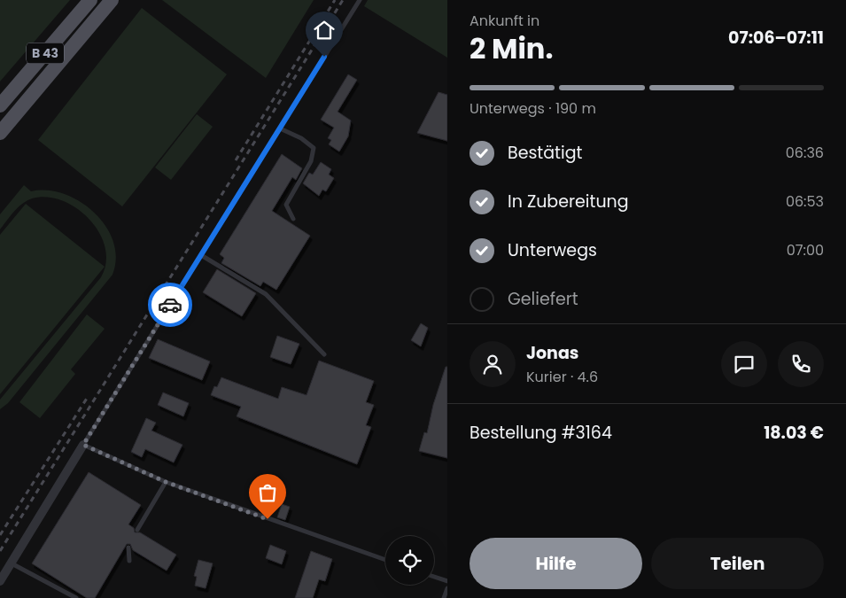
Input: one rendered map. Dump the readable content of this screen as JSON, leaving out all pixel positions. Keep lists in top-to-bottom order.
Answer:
{
  "streets": {
    "main road": ["B 43"]
  },
  "page": {
    "heading": ["2 Min.", "Ankunft in", "07:06–07:11"],
    "panel": [
      "Jonas",
      "Kurier · 4.6",
      "Bestellung #3164",
      "18.03 €"
    ],
    "bar": "Unterwegs · 190 m",
    "list": [
      ["Bestätigt", "06:36"],
      ["In Zubereitung", "06:53"],
      ["Unterwegs", "07:00"],
      "Geliefert"
    ],
    "buttons": ["Hilfe", "Teilen"]
  }
}
